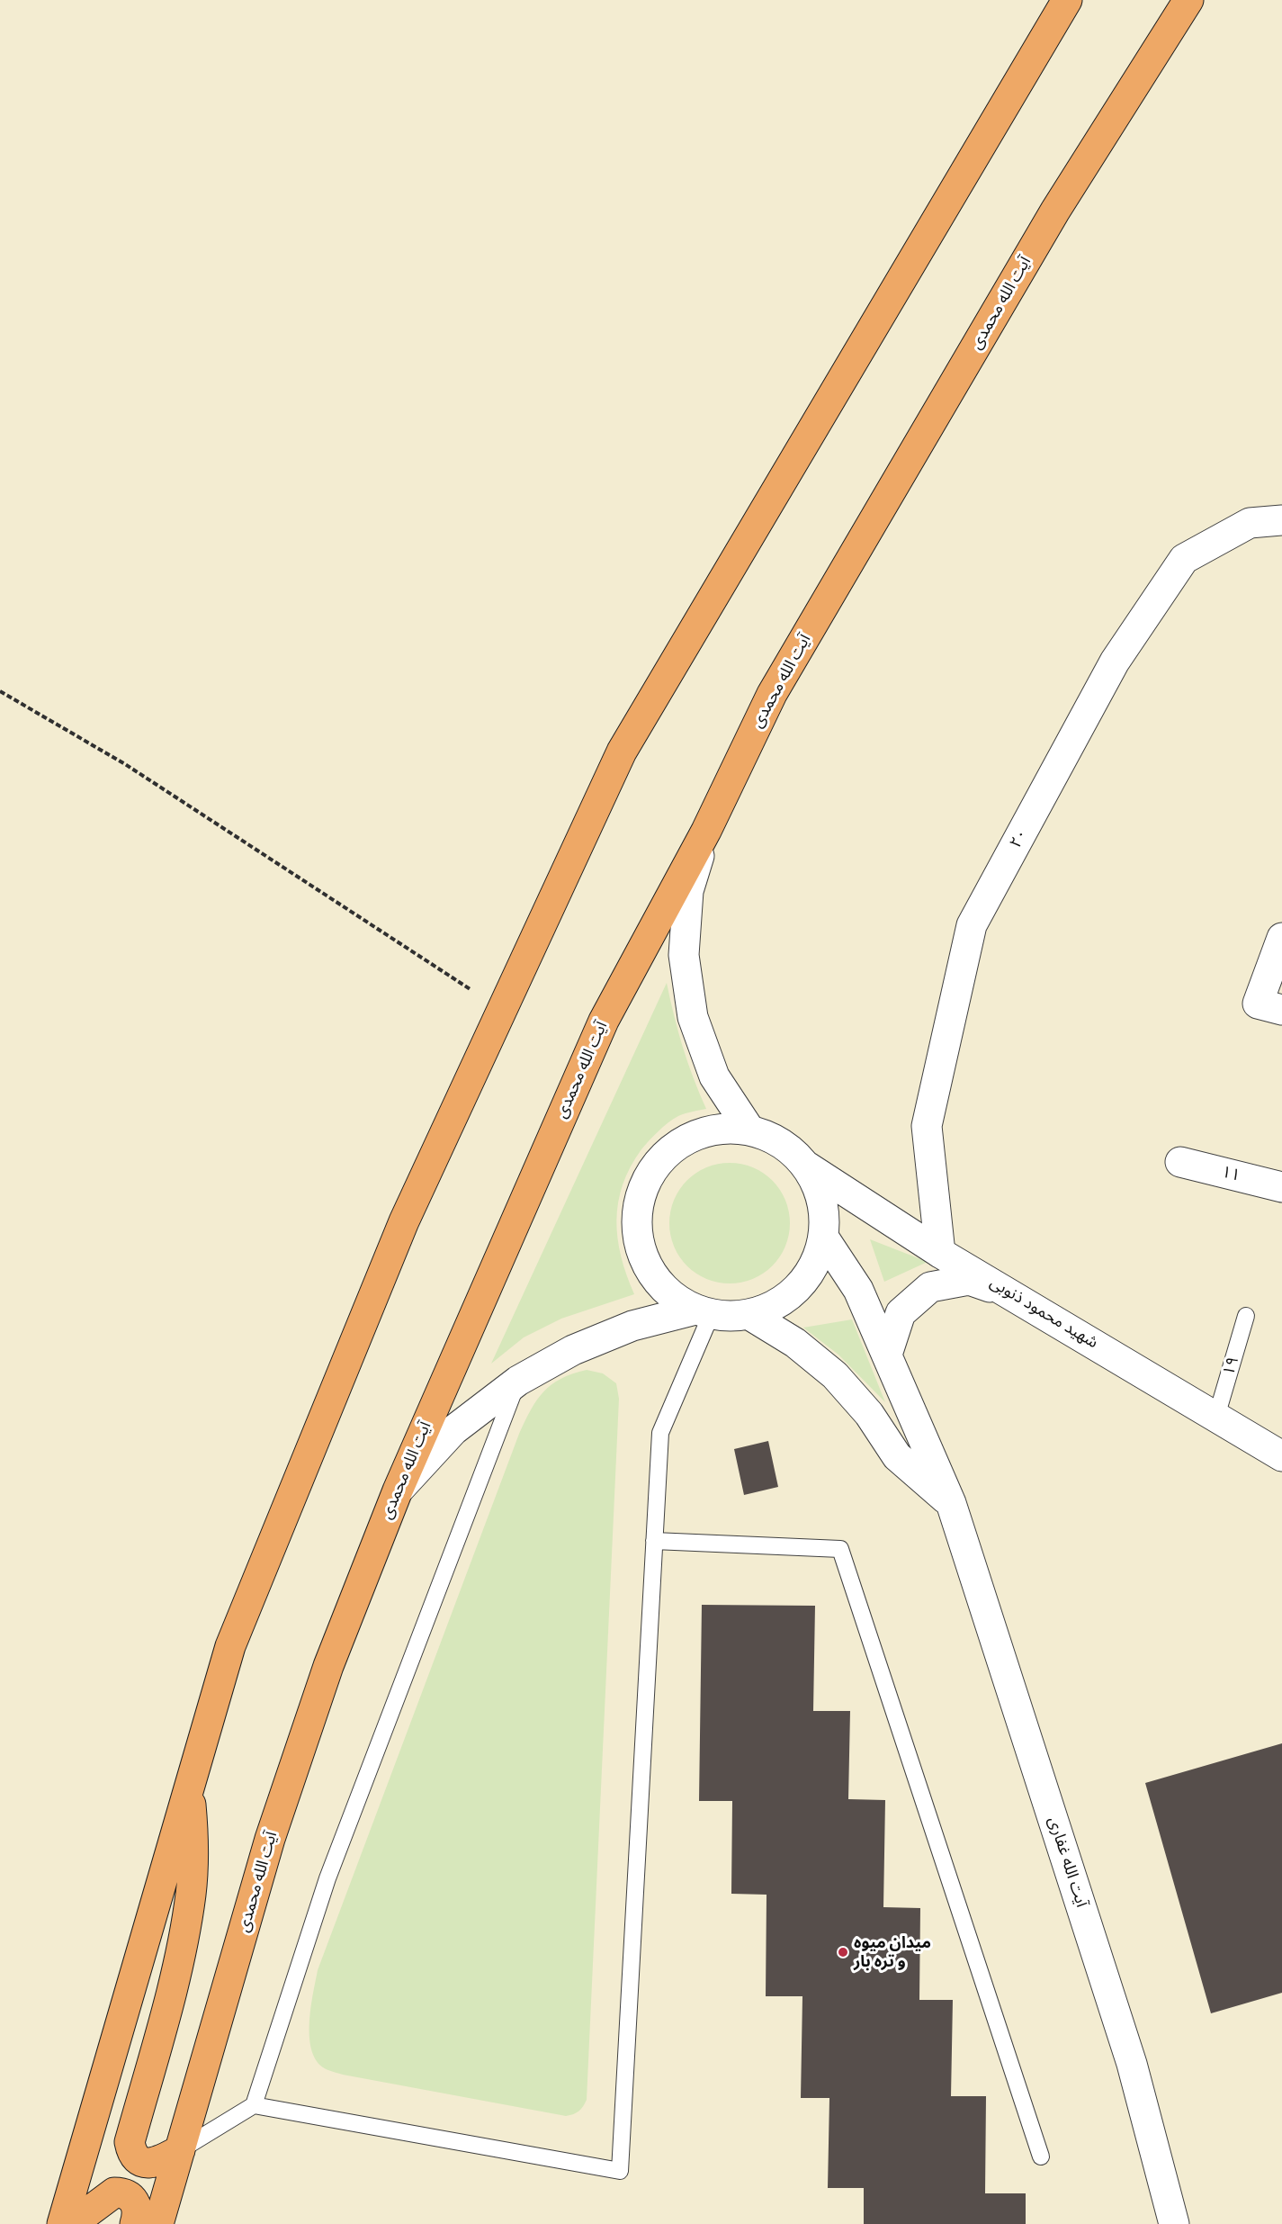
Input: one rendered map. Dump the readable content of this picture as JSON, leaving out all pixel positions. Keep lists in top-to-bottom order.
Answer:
{
  "streets": {
    "highway": ["آیت الله محمدی"],
    "street": [
      "۲۰",
      "۱۱",
      "شهید محمود ذنوبی",
      "آیت الله غفاری"
    ],
    "lane": ["۱۹"]
  },
  "crossings": [
    ["۲۰", "شهید محمود ذنوبی"],
    ["شهید محمود ذنوبی", "۱۹"],
    ["شهید محمود ذنوبی", "آیت الله غفاری"]
  ],
  "places": ["میدان میوه و تره بار"]
}
